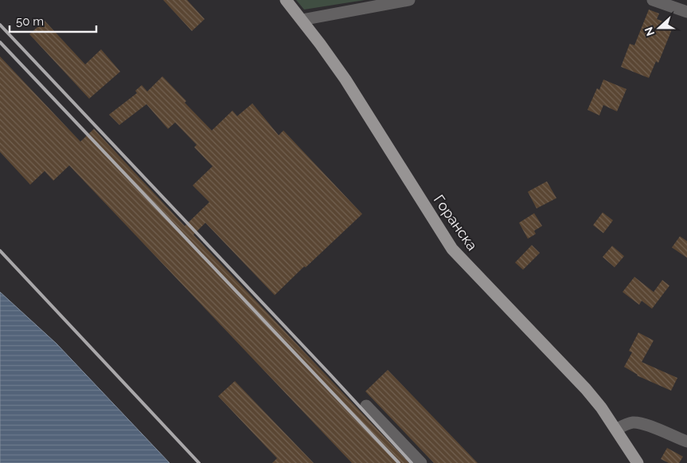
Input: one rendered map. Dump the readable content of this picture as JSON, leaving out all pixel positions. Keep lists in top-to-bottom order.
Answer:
{
  "streets": {
    "main road": ["Горанска"]
  },
  "scale_bar": "50 m",
  "north": "left"
}
